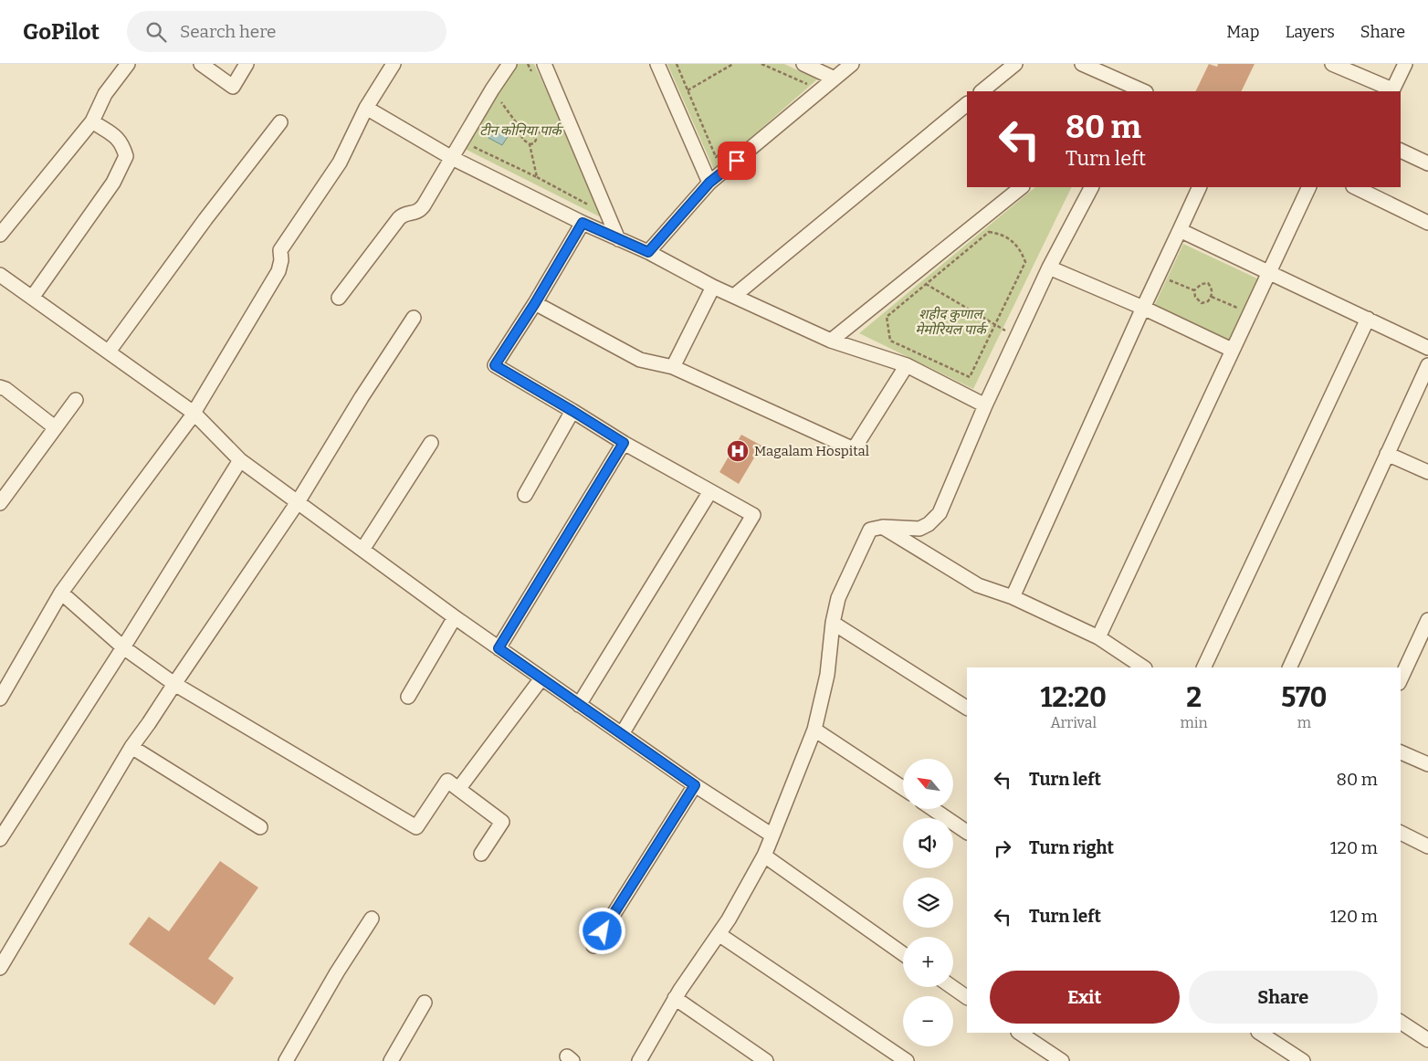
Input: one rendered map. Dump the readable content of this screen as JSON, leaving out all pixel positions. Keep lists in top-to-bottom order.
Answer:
{
  "parks": ["टीन कोनिया पार्क", "शहीद कुणाल मेमोरियल पार्क"],
  "places": {
    "hospital": ["Magalam Hospital"]
  },
  "north": "top left",
  "page": {
    "header": "GoPilot",
    "search": "Search here",
    "nav": ["Map", "Layers", "Share"],
    "turn": ["80 m", "Turn left"],
    "eta": [
      "12:20",
      "Arrival",
      "2",
      "min",
      "570",
      "m"
    ],
    "list": [
      {
        "name": "Turn left",
        "value": "80 m"
      },
      {
        "name": "Turn right",
        "value": "120 m"
      },
      {
        "name": "Turn left",
        "value": "120 m"
      }
    ],
    "map_buttons": ["+", "−"],
    "buttons": ["Exit", "Share"]
  }
}
